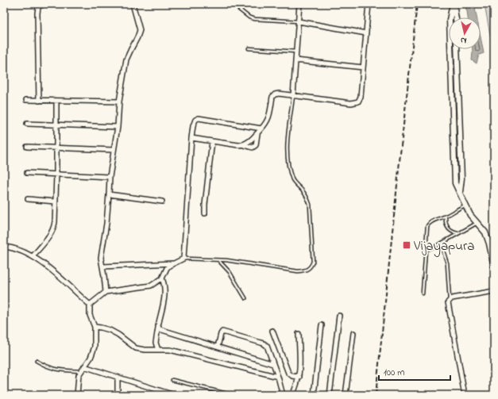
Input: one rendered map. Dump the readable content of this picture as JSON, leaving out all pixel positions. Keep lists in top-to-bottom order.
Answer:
{
  "places": {
    "transit": ["Vijayapura"]
  },
  "scale_bar": "100 m",
  "north": "bottom"
}
